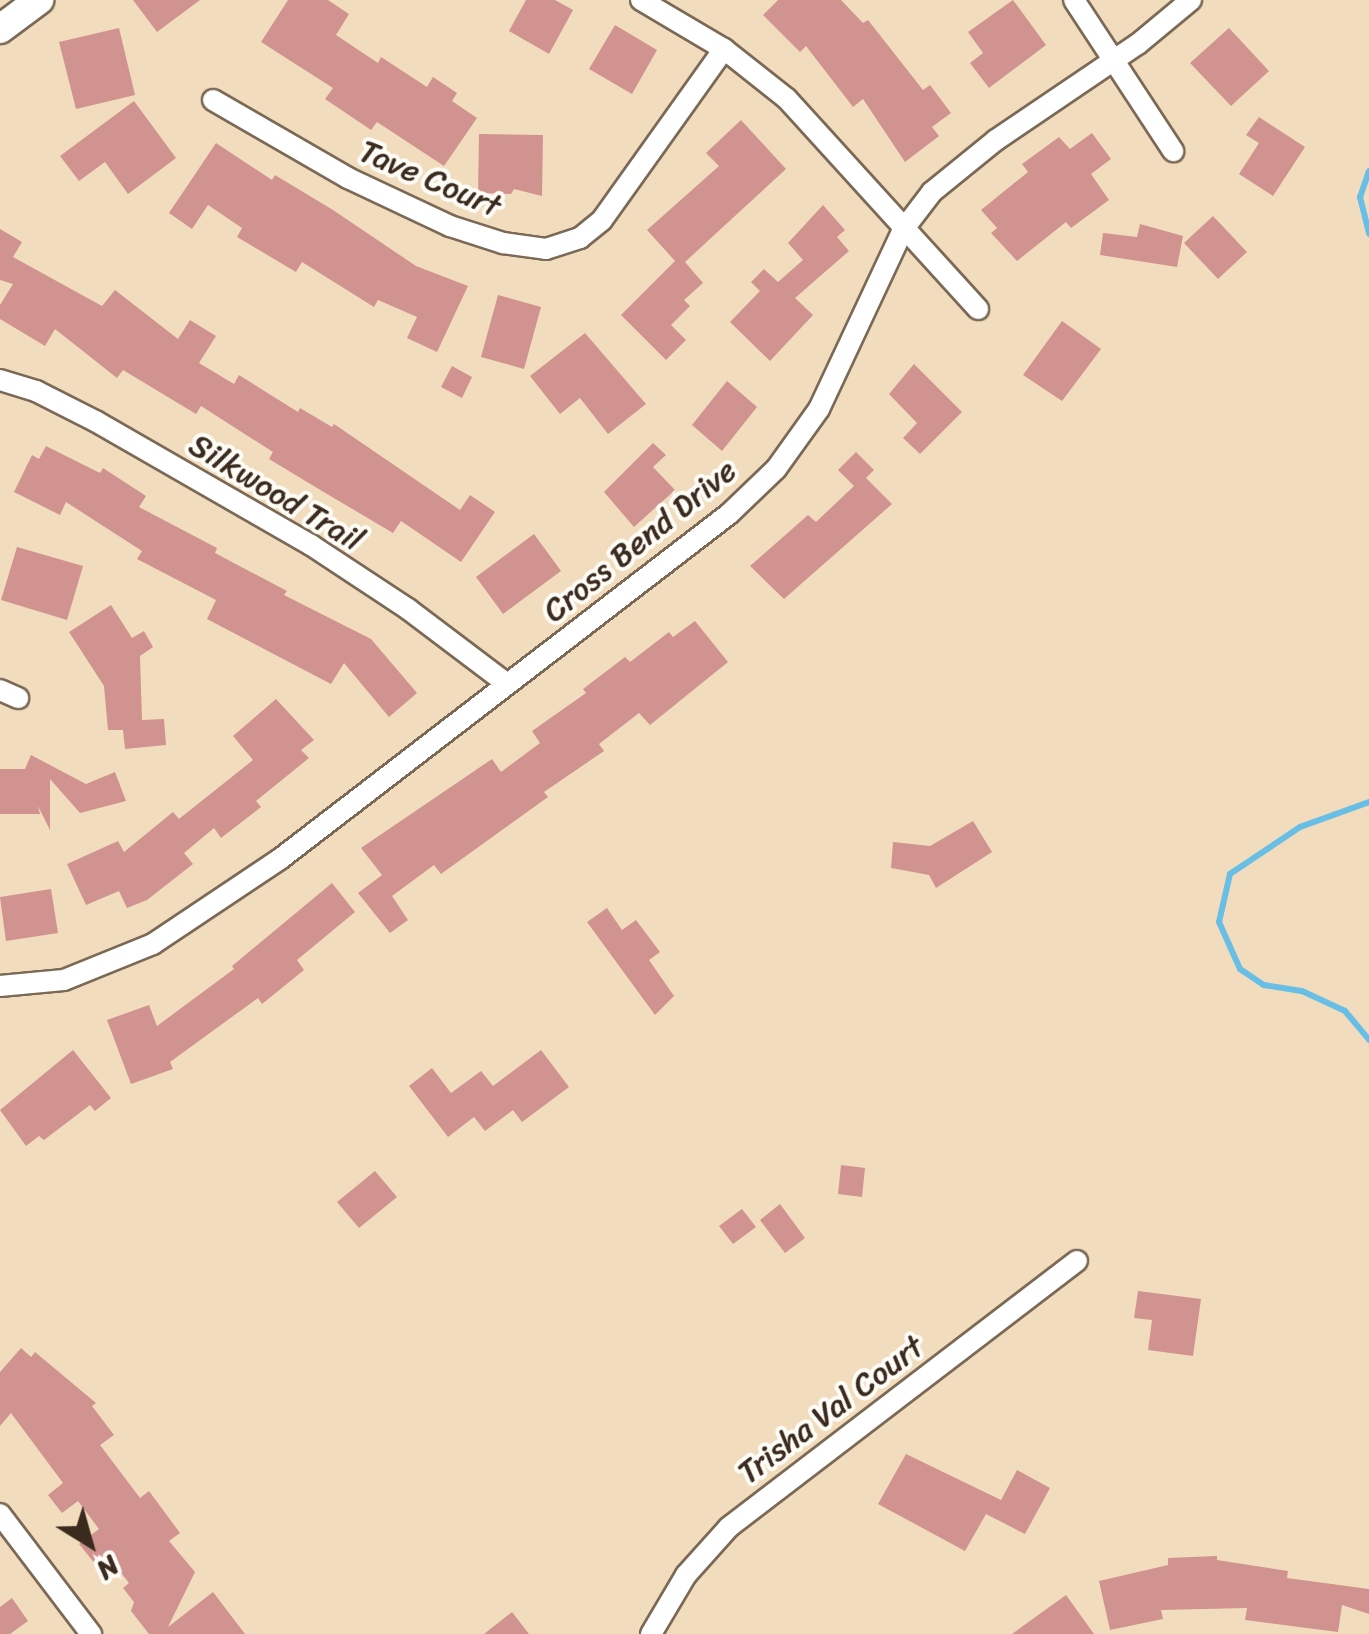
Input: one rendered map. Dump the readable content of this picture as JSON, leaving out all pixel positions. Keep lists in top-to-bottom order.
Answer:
{
  "streets": {
    "street": [
      "Tave Court",
      "Silkwood Trail",
      "Cross Bend Drive",
      "Trisha Val Court"
    ]
  },
  "crossings": [
    ["Silkwood Trail", "Cross Bend Drive"]
  ],
  "north": "bottom right"
}
